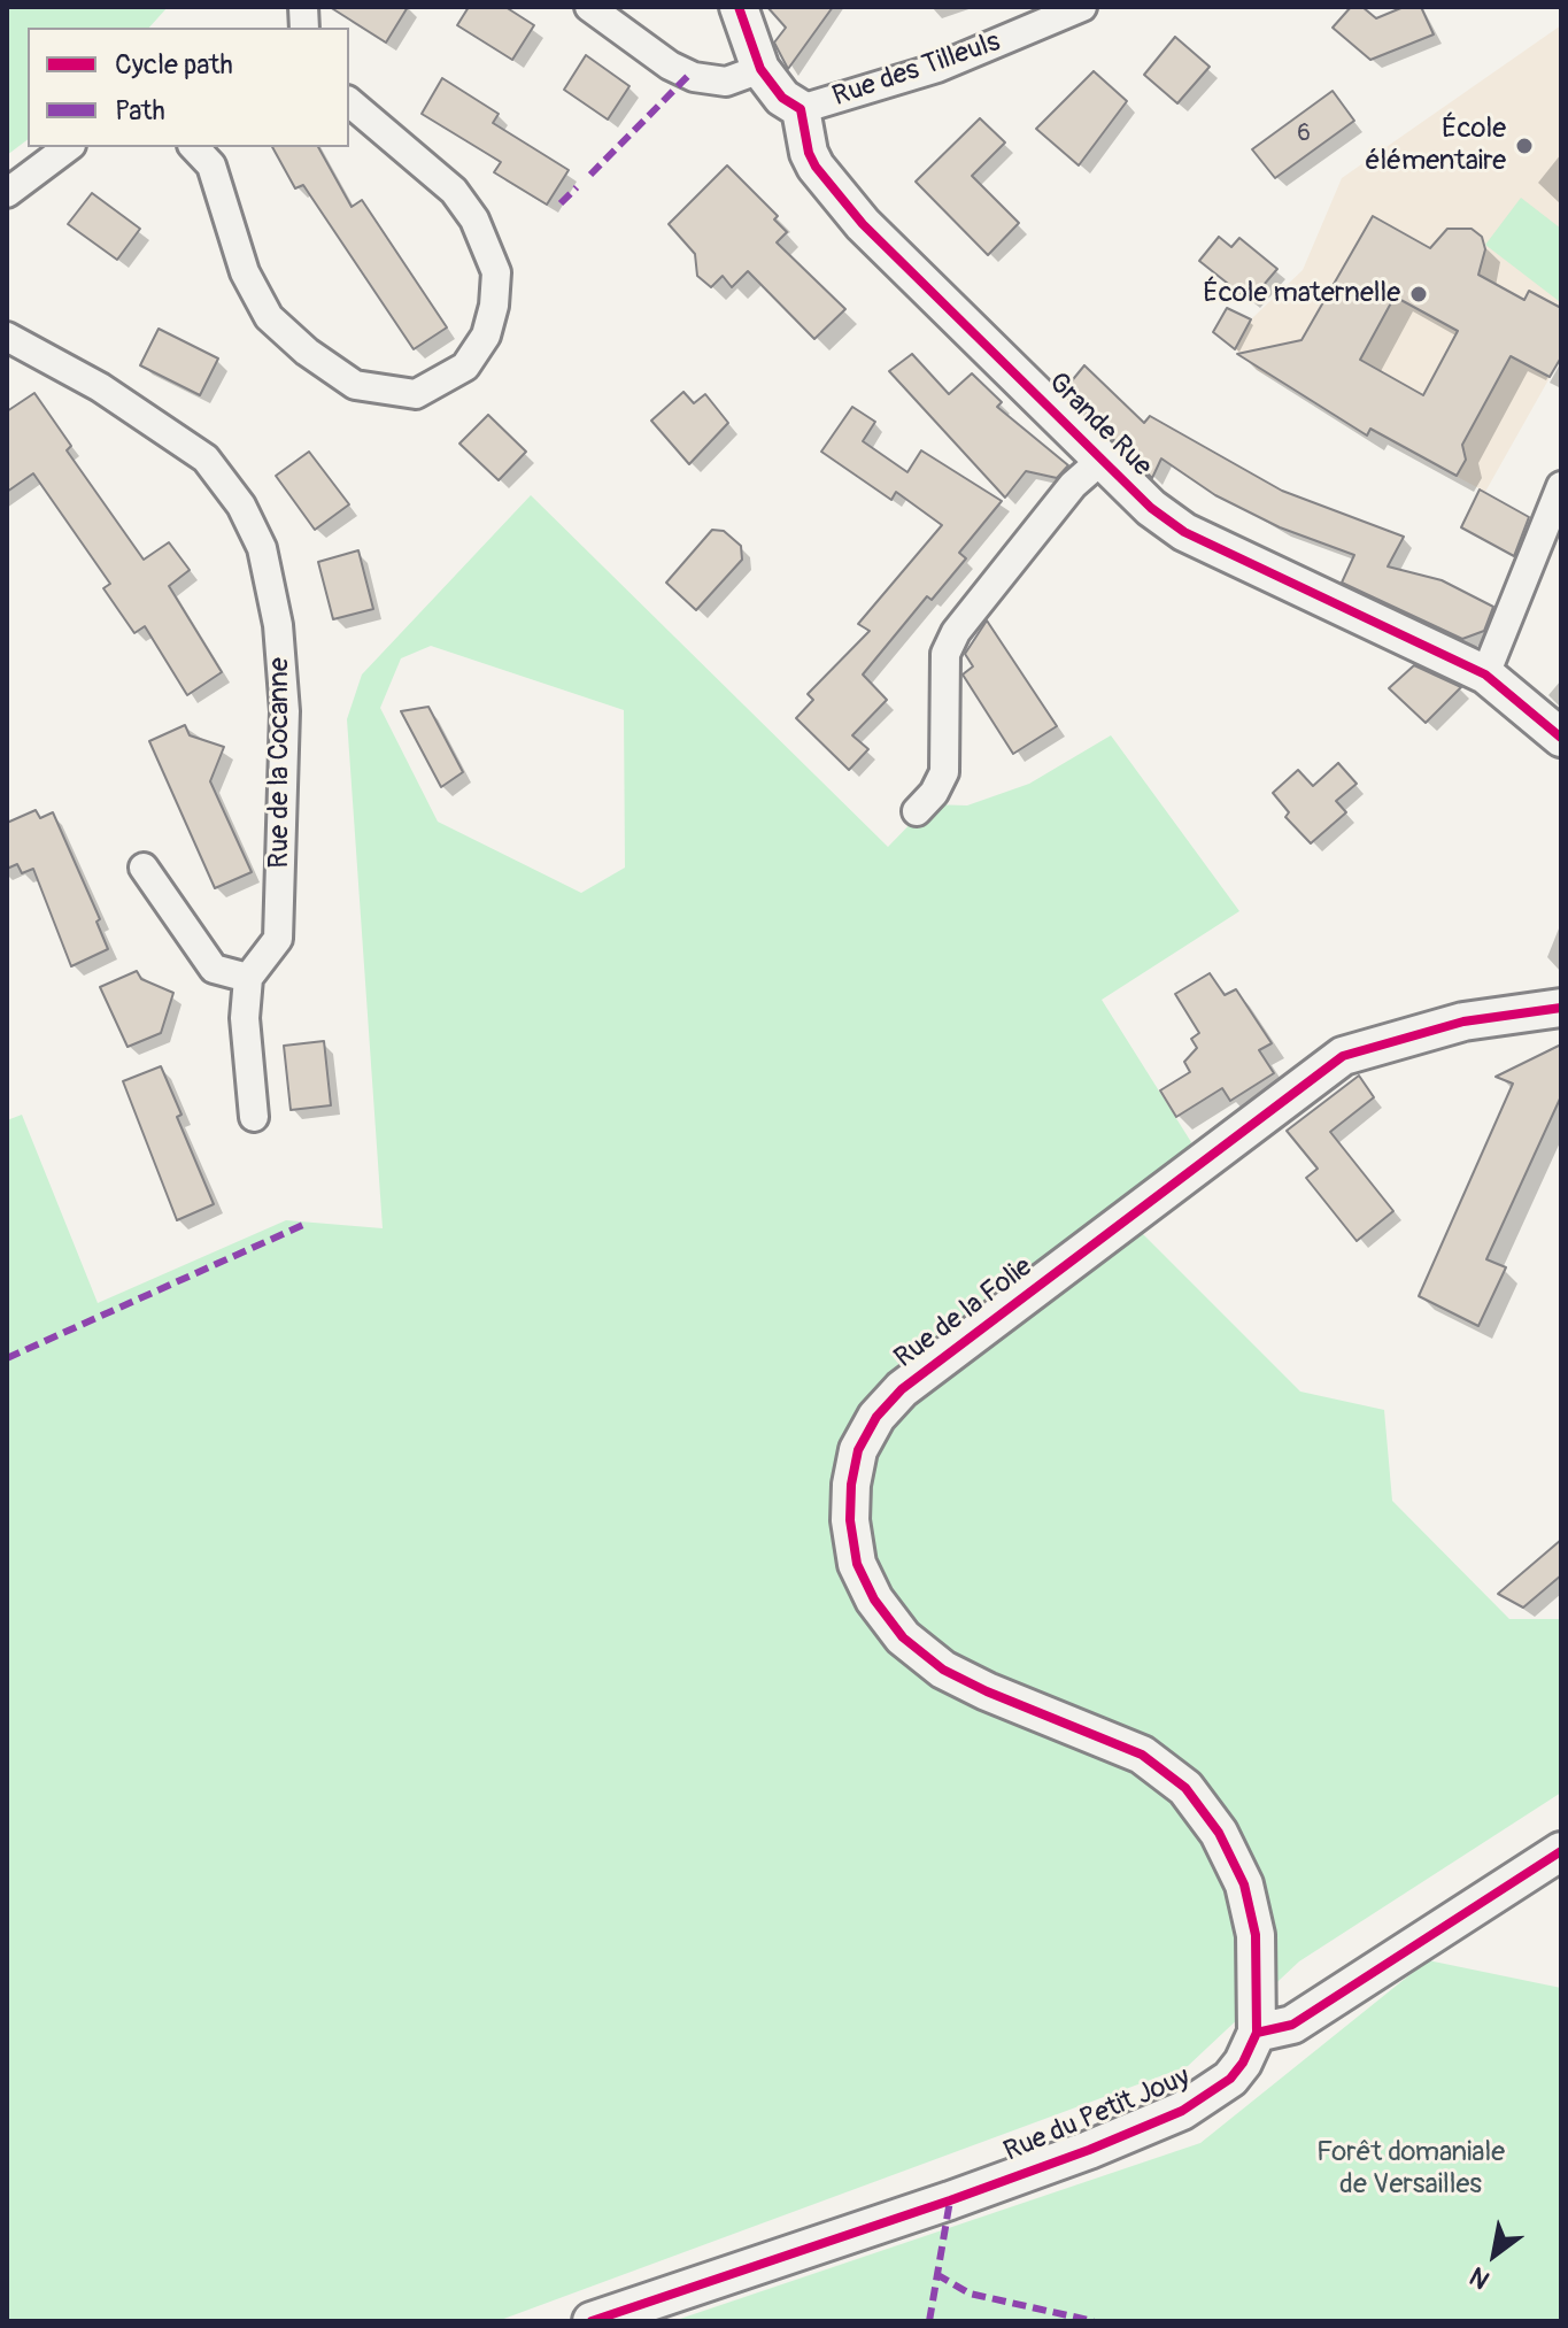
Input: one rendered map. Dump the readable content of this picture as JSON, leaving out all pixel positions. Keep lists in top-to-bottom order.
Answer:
{
  "streets": {
    "street": [
      "Rue des Tilleuls",
      "Grande Rue",
      "Rue de la Cocanne",
      "Rue de la Folie",
      "Rue du Petit Jouy"
    ]
  },
  "crossings": [
    ["Rue des Tilleuls", "Grande Rue"],
    ["Rue de la Folie", "Rue du Petit Jouy"]
  ],
  "parks": ["Forêt domaniale de Versailles"],
  "places": ["École élémentaire", "École maternelle"],
  "house_numbers": ["6"],
  "legend": ["Cycle path", "Path"],
  "north": "bottom left"
}
